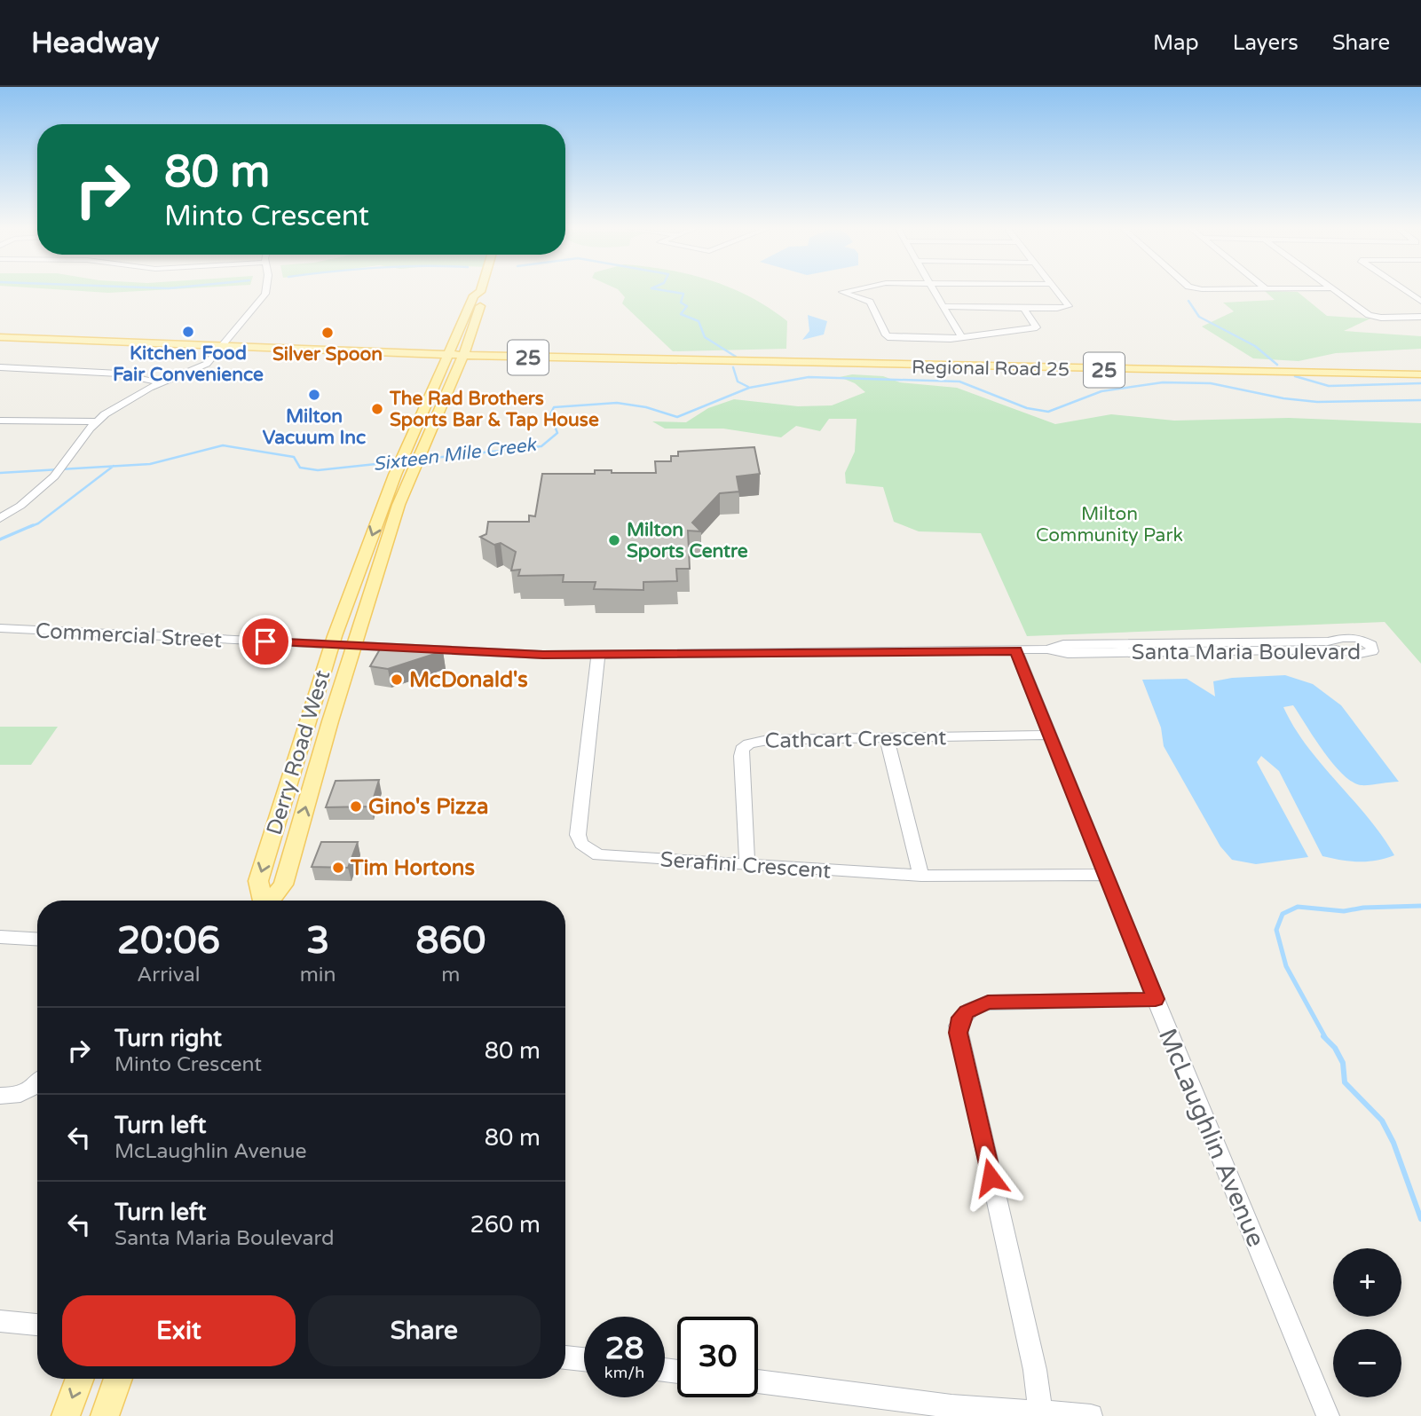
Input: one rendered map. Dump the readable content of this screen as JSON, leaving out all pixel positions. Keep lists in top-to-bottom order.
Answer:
{
  "streets": {
    "main road": ["25", "Regional Road 25", "Derry Road West"],
    "street": [
      "Commercial Street",
      "Santa Maria Boulevard",
      "Cathcart Crescent",
      "Serafini Crescent",
      "McLaughlin Avenue"
    ]
  },
  "crossings": [
    ["25", "Regional Road 25"],
    ["25", "Derry Road West"],
    ["Regional Road 25", "Derry Road West"],
    ["Commercial Street", "Santa Maria Boulevard"],
    ["Commercial Street", "Derry Road West"],
    ["Santa Maria Boulevard", "Derry Road West"],
    ["Santa Maria Boulevard", "Serafini Crescent"],
    ["Santa Maria Boulevard", "McLaughlin Avenue"],
    ["Cathcart Crescent", "Serafini Crescent"],
    ["Cathcart Crescent", "McLaughlin Avenue"],
    ["Serafini Crescent", "McLaughlin Avenue"]
  ],
  "water": ["Sixteen Mile Creek"],
  "parks": ["Milton Community Park"],
  "places": [
    "Kitchen Food Fair Convenience",
    "Silver Spoon",
    "Milton Vacuum Inc",
    "The Rad Brothers Sports Bar & Tap House",
    "Milton Sports Centre",
    "McDonald's",
    "Gino's Pizza",
    "Tim Hortons"
  ],
  "page": {
    "header": "Headway",
    "nav": ["Map", "Layers", "Share"],
    "turn": ["80 m", "Minto Crescent"],
    "eta": [
      "20:06",
      "Arrival",
      "3",
      "min",
      "860",
      "m"
    ],
    "list": [
      {
        "name": "Turn right",
        "note": "Minto Crescent",
        "value": "80 m"
      },
      {
        "name": "Turn left",
        "note": "McLaughlin Avenue",
        "value": "80 m"
      },
      {
        "name": "Turn left",
        "note": "Santa Maria Boulevard",
        "value": "260 m"
      }
    ],
    "map_buttons": ["+", "−"],
    "buttons": ["Exit", "Share"],
    "speed": "28 km/h",
    "limit": "30"
  }
}
